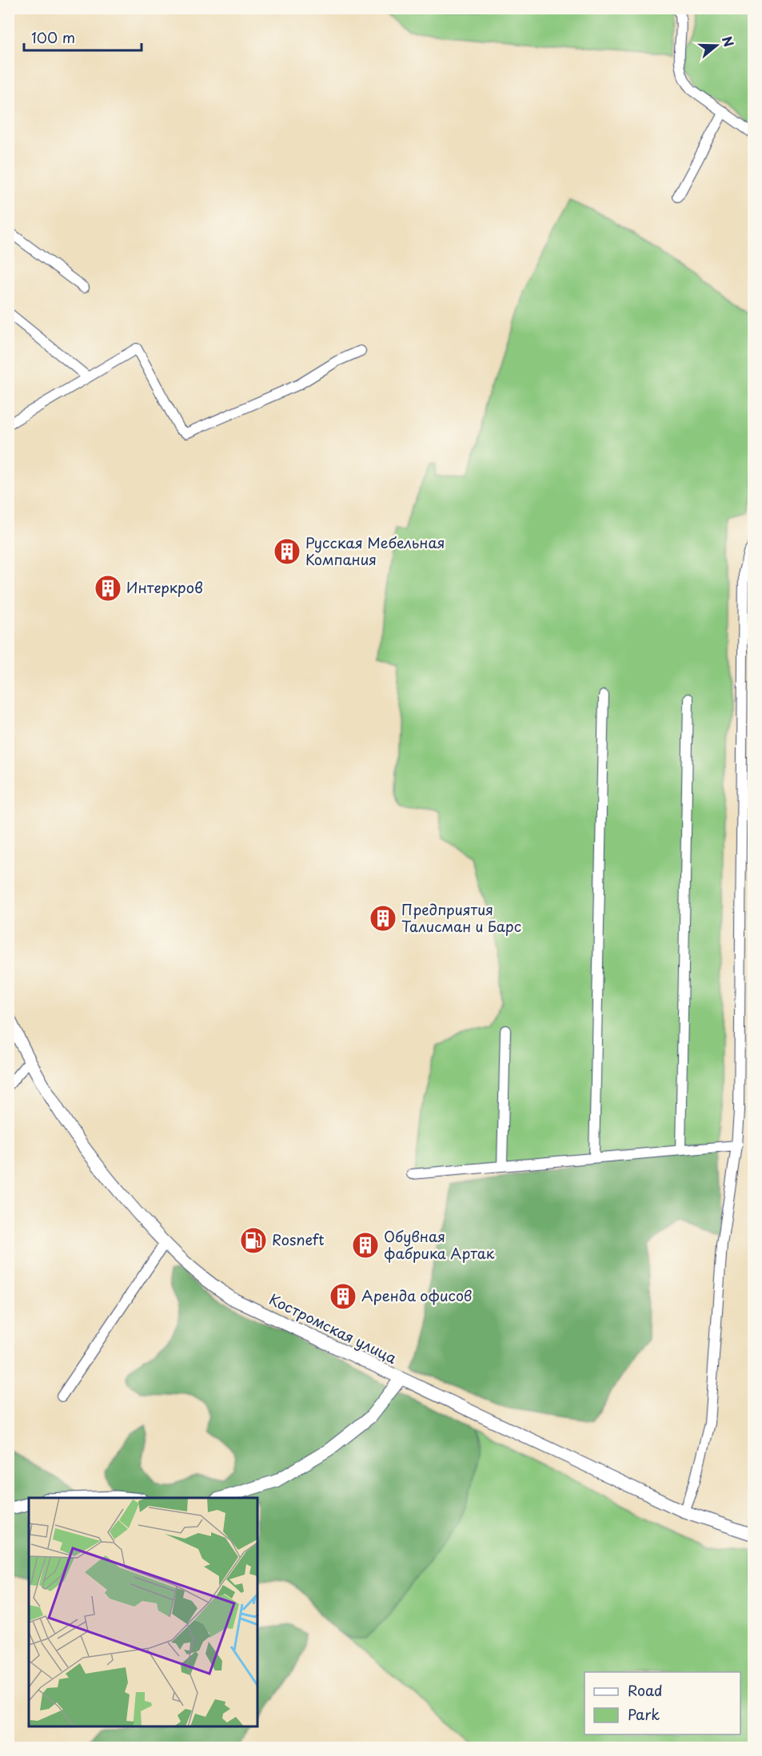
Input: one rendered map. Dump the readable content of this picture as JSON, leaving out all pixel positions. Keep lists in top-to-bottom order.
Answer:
{
  "streets": {
    "main road": ["Костромская улица"]
  },
  "places": {
    "building": [
      "Русская Мебельная Компания",
      "Интеркров",
      "Предприятия Талисман и Барс",
      "Обувная фабрика Артак",
      "Аренда офисов"
    ],
    "fuel station": ["Rosneft"]
  },
  "legend": ["Road", "Park"],
  "scale_bar": "100 m",
  "north": "right"
}
